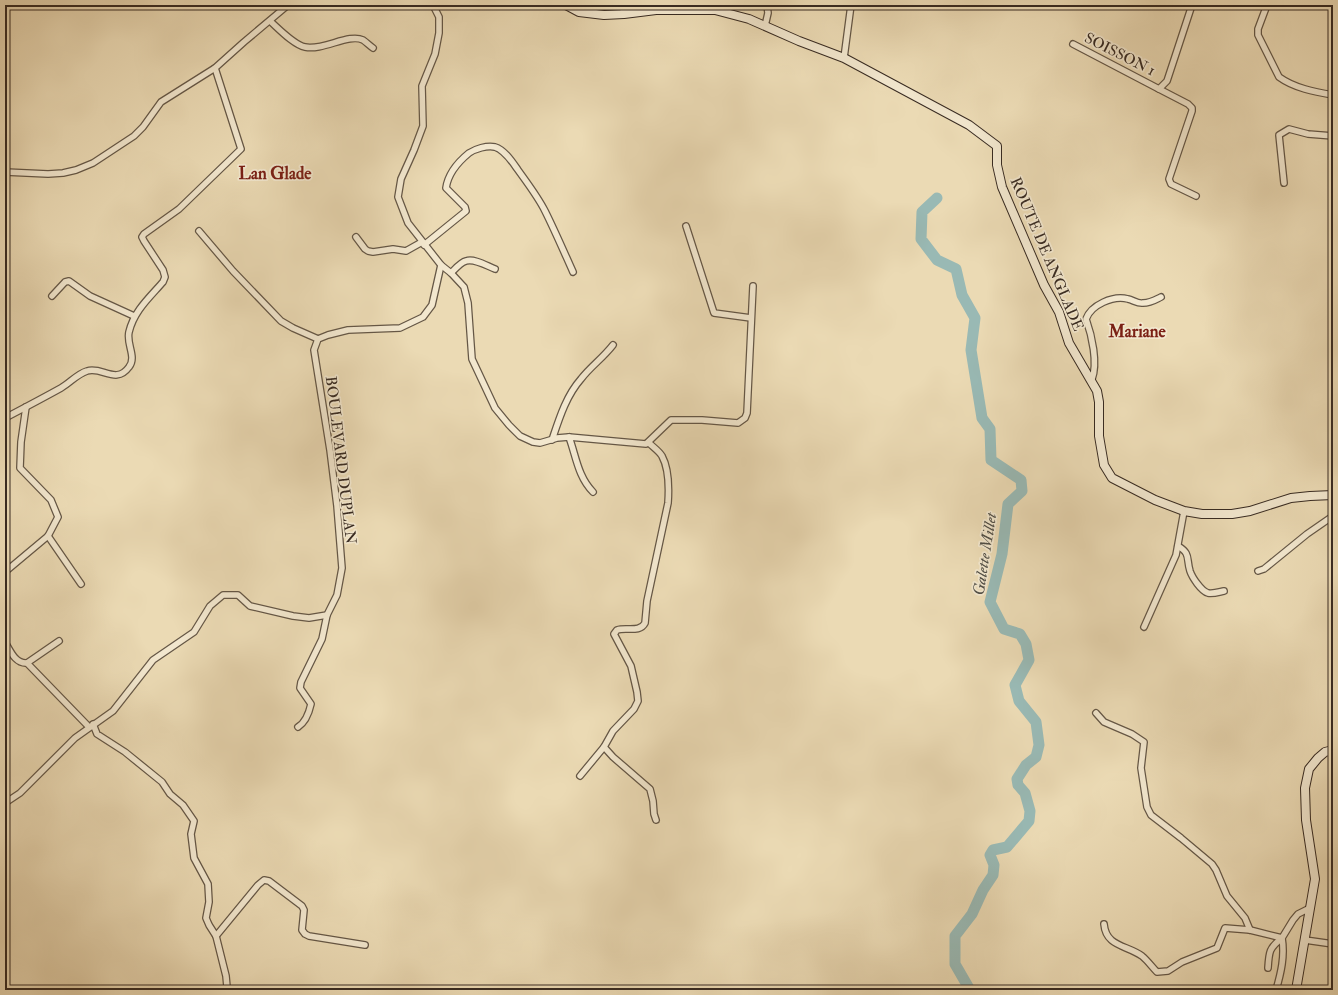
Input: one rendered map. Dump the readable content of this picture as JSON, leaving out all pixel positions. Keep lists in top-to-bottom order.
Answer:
{
  "streets": {
    "street": ["SOISSON 1", "ROUTE DE ANGLADE", "BOULEVARD DUPLAN"]
  },
  "districts": ["Lan Glade", "Mariane"],
  "water": ["Galette Millet"]
}
